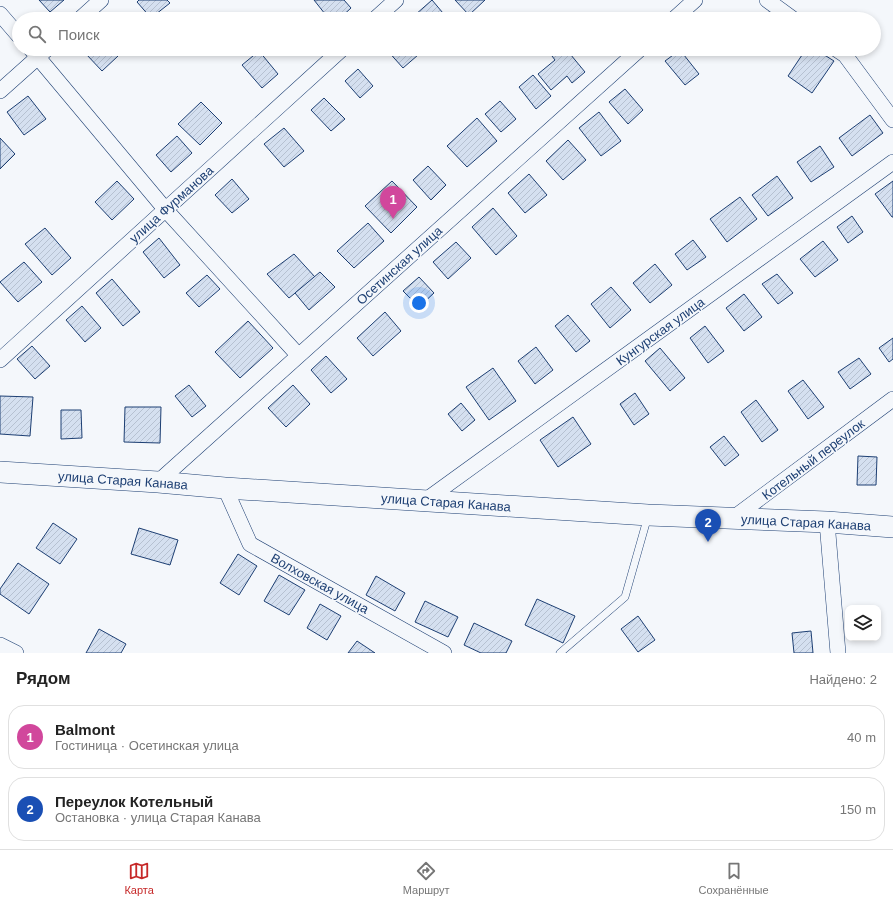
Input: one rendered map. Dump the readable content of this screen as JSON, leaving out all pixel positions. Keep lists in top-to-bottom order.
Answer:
{
  "streets": {
    "street": [
      "улица Фурманова",
      "Осетинская улица",
      "Кунгурская улица",
      "Котельный переулок",
      "улица Старая Канава",
      "Волховская улица"
    ]
  },
  "crossings": [
    ["Осетинская улица", "улица Старая Канава"],
    ["Кунгурская улица", "улица Старая Канава"],
    ["Котельный переулок", "улица Старая Канава"],
    ["улица Старая Канава", "Волховская улица"]
  ],
  "page": {
    "search": "Поиск",
    "pins": ["1", "2"],
    "heading": ["Рядом", "Найдено: 2"],
    "list": [
      {
        "mark": "1",
        "name": "Balmont",
        "note": "Гостиница · Осетинская улица",
        "value": "40 m"
      },
      {
        "mark": "2",
        "name": "Переулок Котельный",
        "note": "Остановка · улица Старая Канава",
        "value": "150 m"
      }
    ],
    "nav": ["Карта", "Маршрут", "Сохранённые"]
  }
}
